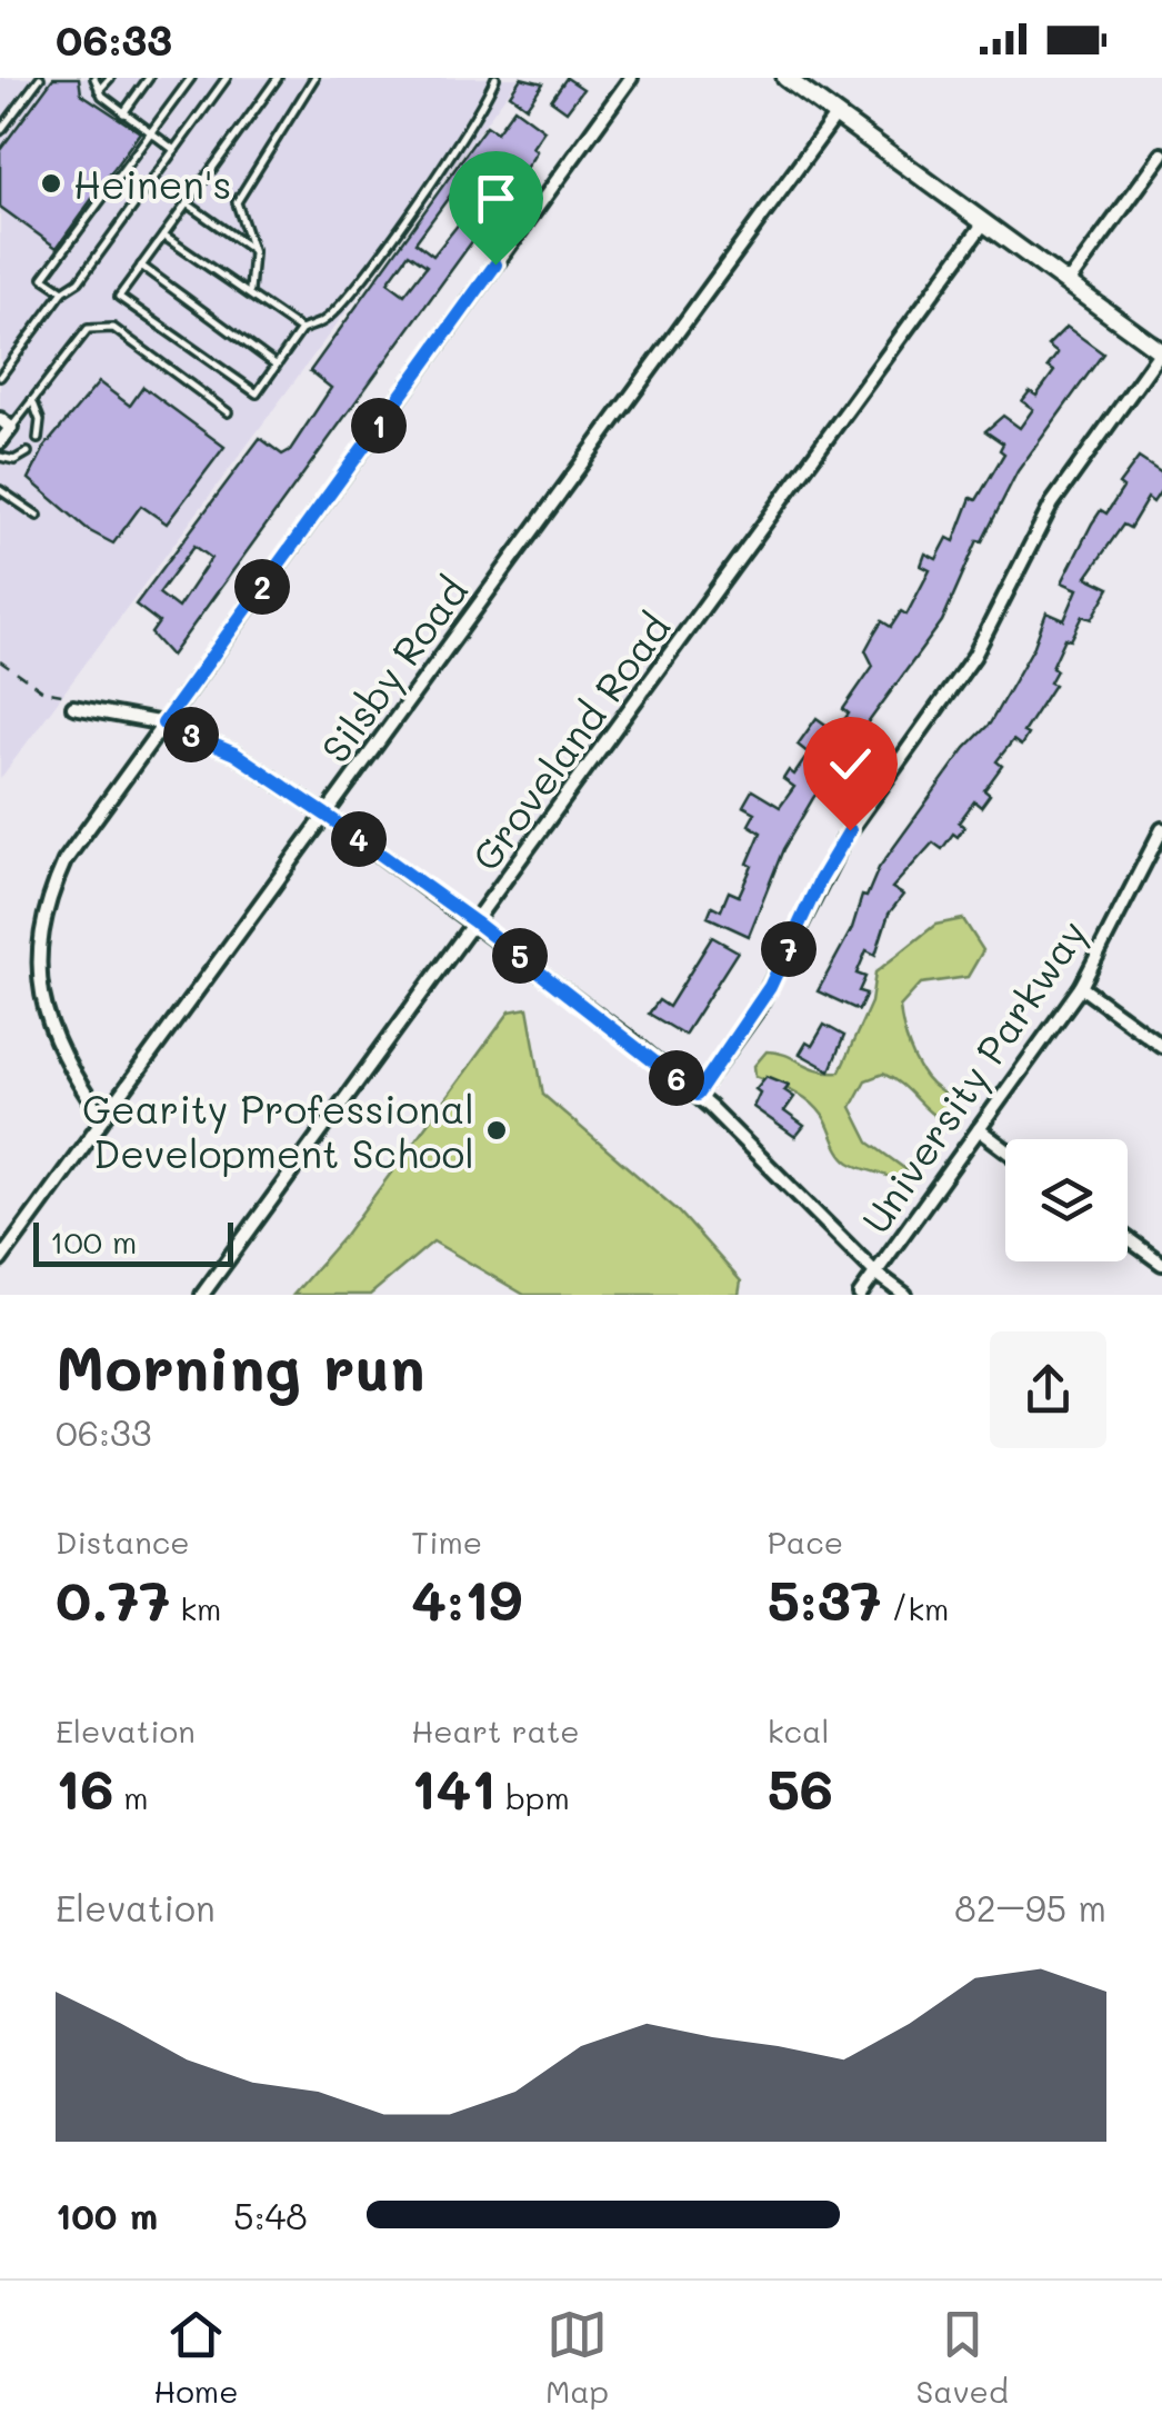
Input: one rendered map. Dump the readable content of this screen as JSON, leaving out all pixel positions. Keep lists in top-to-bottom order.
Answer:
{
  "streets": {
    "street": ["Silsby Road", "Groveland Road", "University Parkway"]
  },
  "places": ["Heinen's", "Gearity Professional Development School"],
  "scale_bar": "100 m",
  "page": {
    "status": "06:33",
    "pins": [
      "1",
      "2",
      "3",
      "4",
      "7",
      "5",
      "6"
    ],
    "scale": "100 m",
    "heading": ["Morning run", "06:33"],
    "stats": [
      ["Distance", "0.77 km"],
      ["Time", "4:19"],
      ["Pace", "5:37 /km"],
      ["Elevation", "16 m"],
      ["Heart rate", "141 bpm"],
      ["kcal", "56"]
    ],
    "chart": ["Elevation", "82–95 m"],
    "list": [
      {
        "name": "100 m",
        "note": "5:48"
      }
    ],
    "tabs": ["Home", "Map", "Saved"]
  }
}
